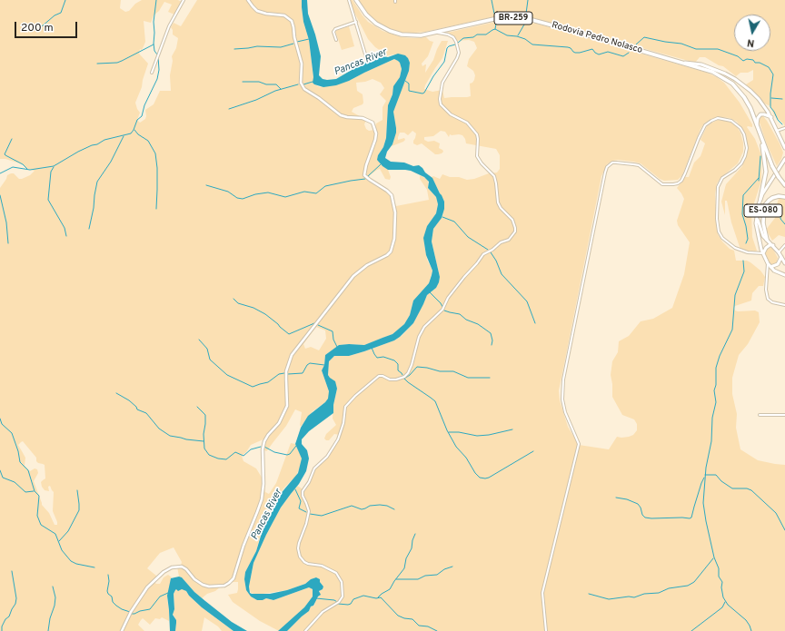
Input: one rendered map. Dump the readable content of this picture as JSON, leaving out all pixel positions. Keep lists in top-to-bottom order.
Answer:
{
  "streets": {
    "highway": ["BR-259", "Rodovia Pedro Nolasco", "ES-080"]
  },
  "crossings": [
    ["Rodovia Pedro Nolasco", "ES-080"]
  ],
  "water": ["Pancas River"],
  "scale_bar": "200 m",
  "north": "bottom"
}
